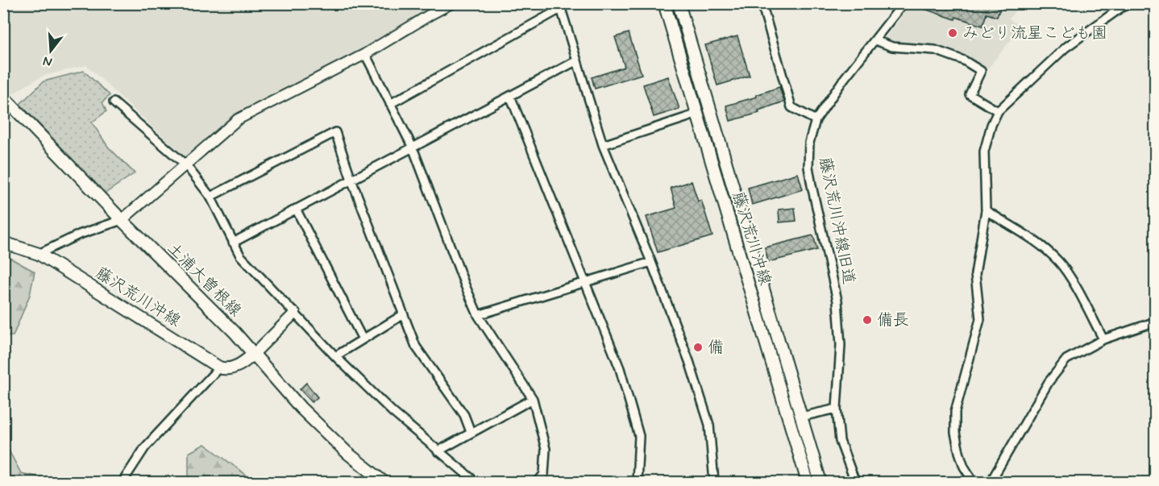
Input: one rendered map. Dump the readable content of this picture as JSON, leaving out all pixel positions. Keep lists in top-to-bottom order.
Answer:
{
  "streets": {
    "main road": ["藤沢荒川沖線", "土浦大曽根線"],
    "street": ["藤沢荒川沖線旧道"]
  },
  "places": ["みどり流星こども園", "備長", "備"],
  "north": "bottom"
}
